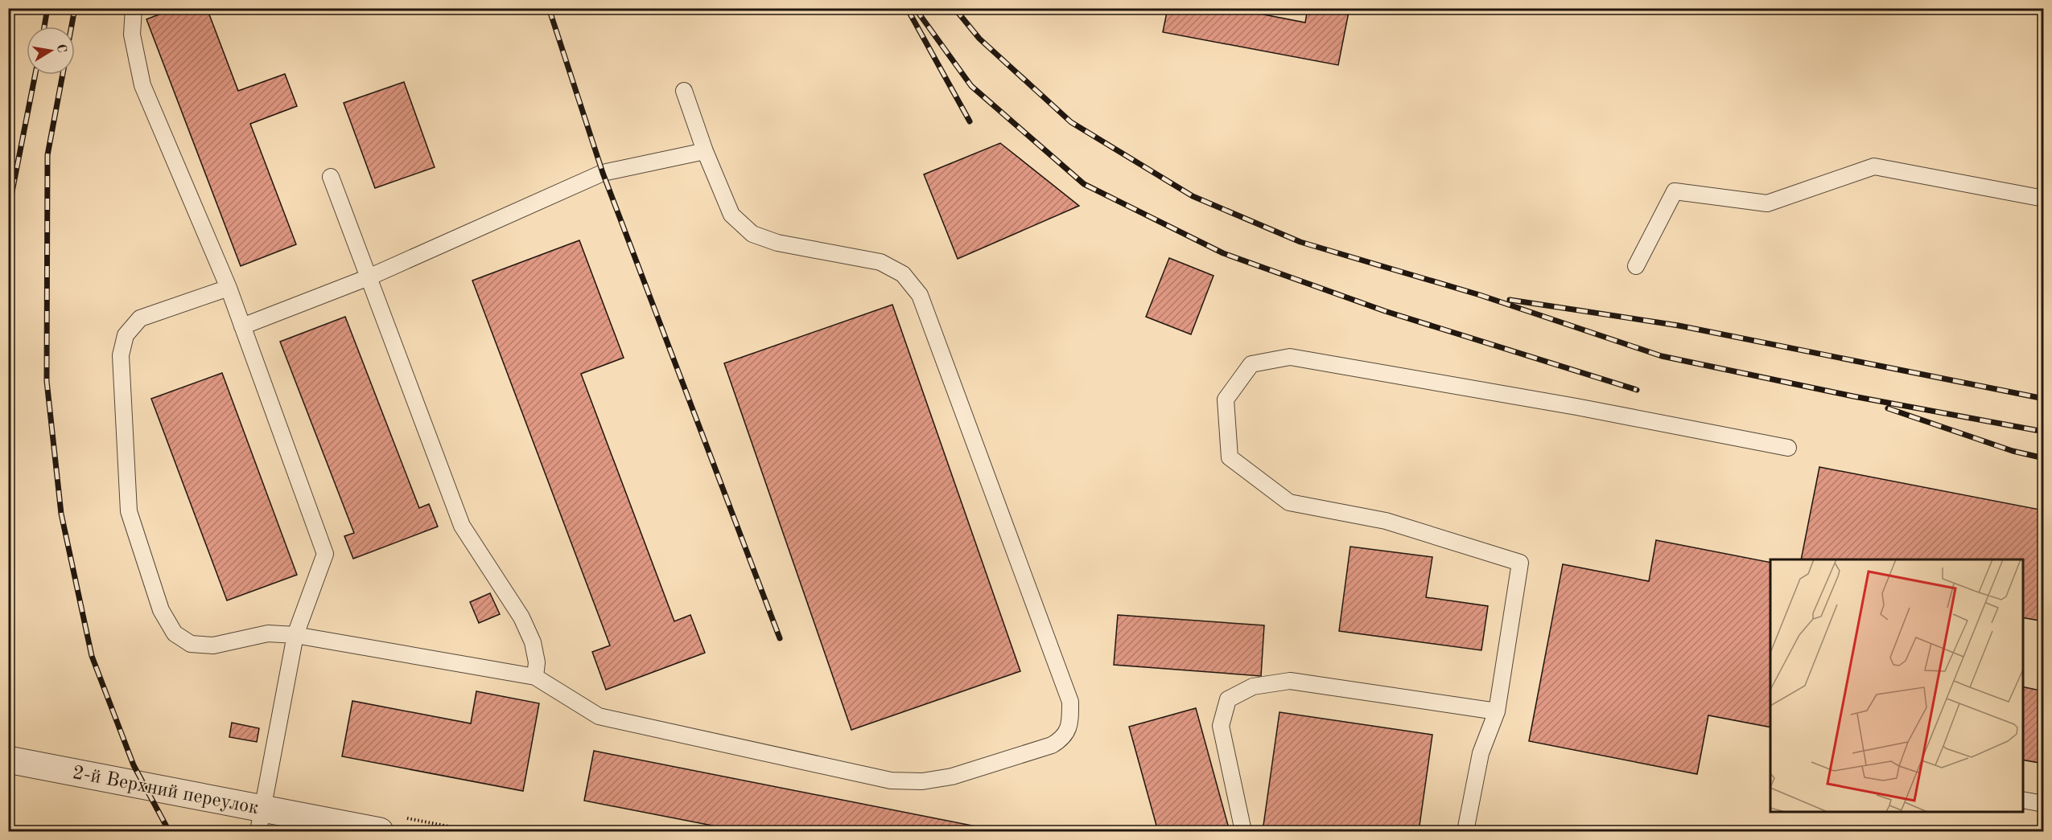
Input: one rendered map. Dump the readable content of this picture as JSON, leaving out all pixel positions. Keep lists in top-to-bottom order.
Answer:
{
  "streets": {
    "street": ["2-й Верхний переулок"]
  },
  "north": "right"
}
